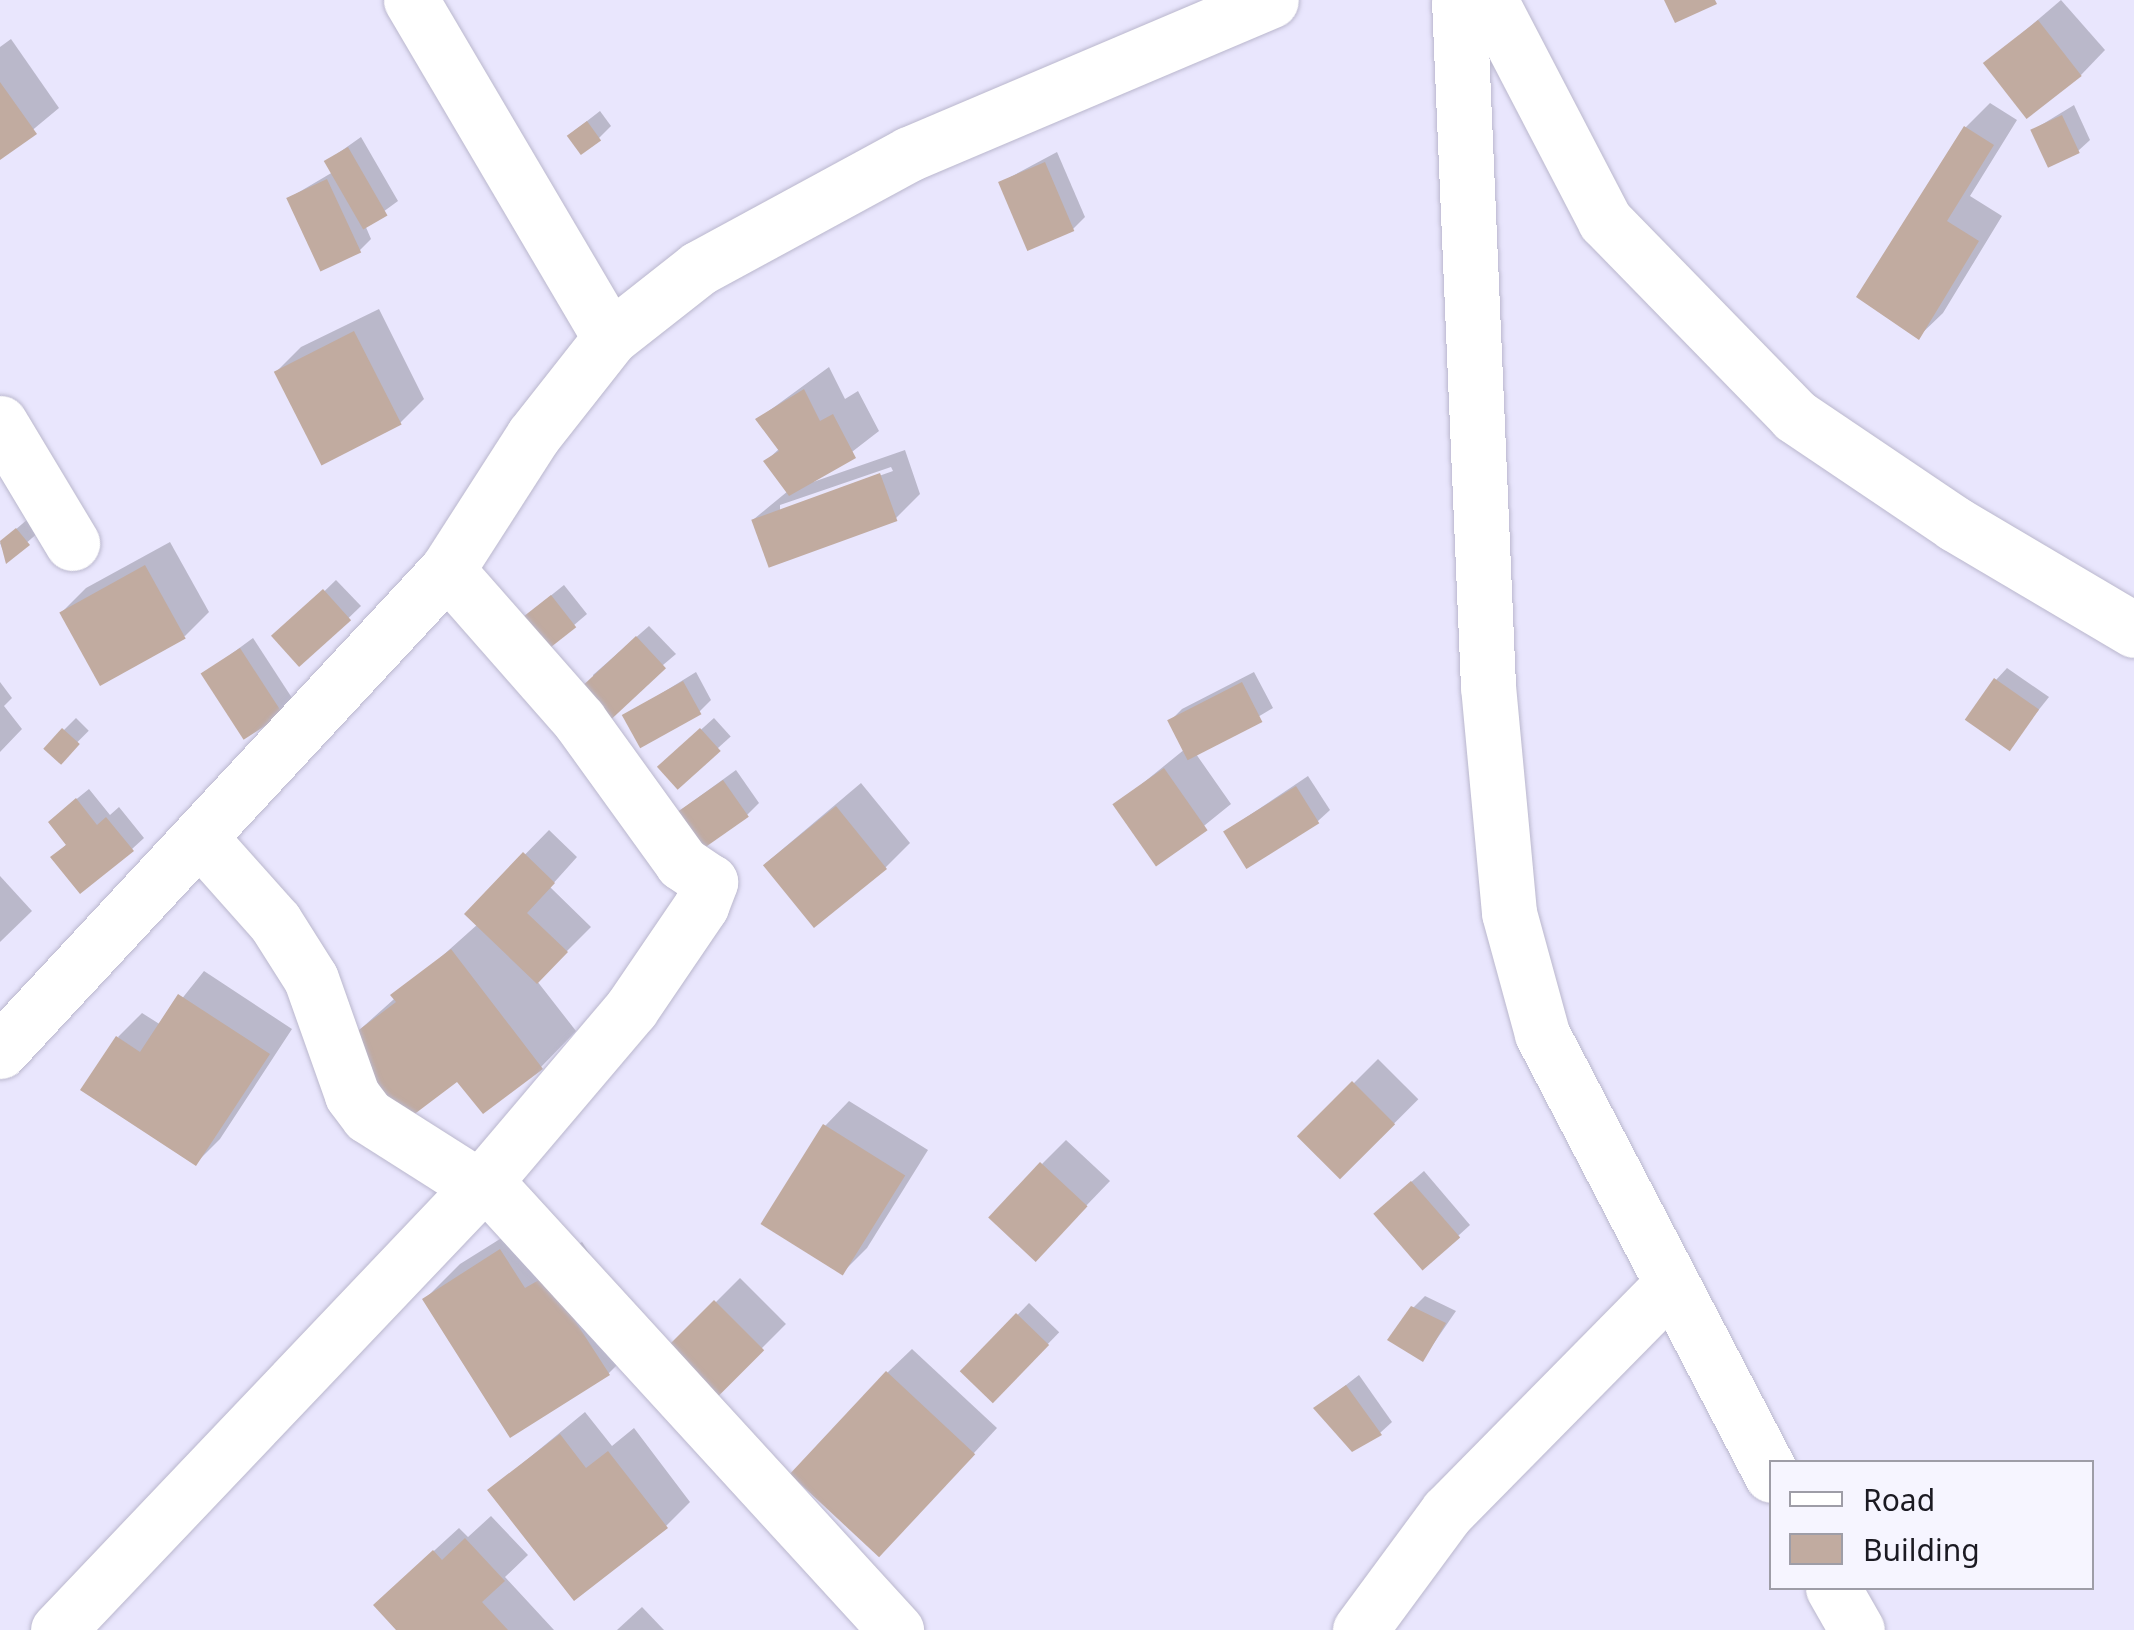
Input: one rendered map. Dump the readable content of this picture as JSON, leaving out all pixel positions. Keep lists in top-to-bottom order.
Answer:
{
  "legend": ["Road", "Building"]
}
